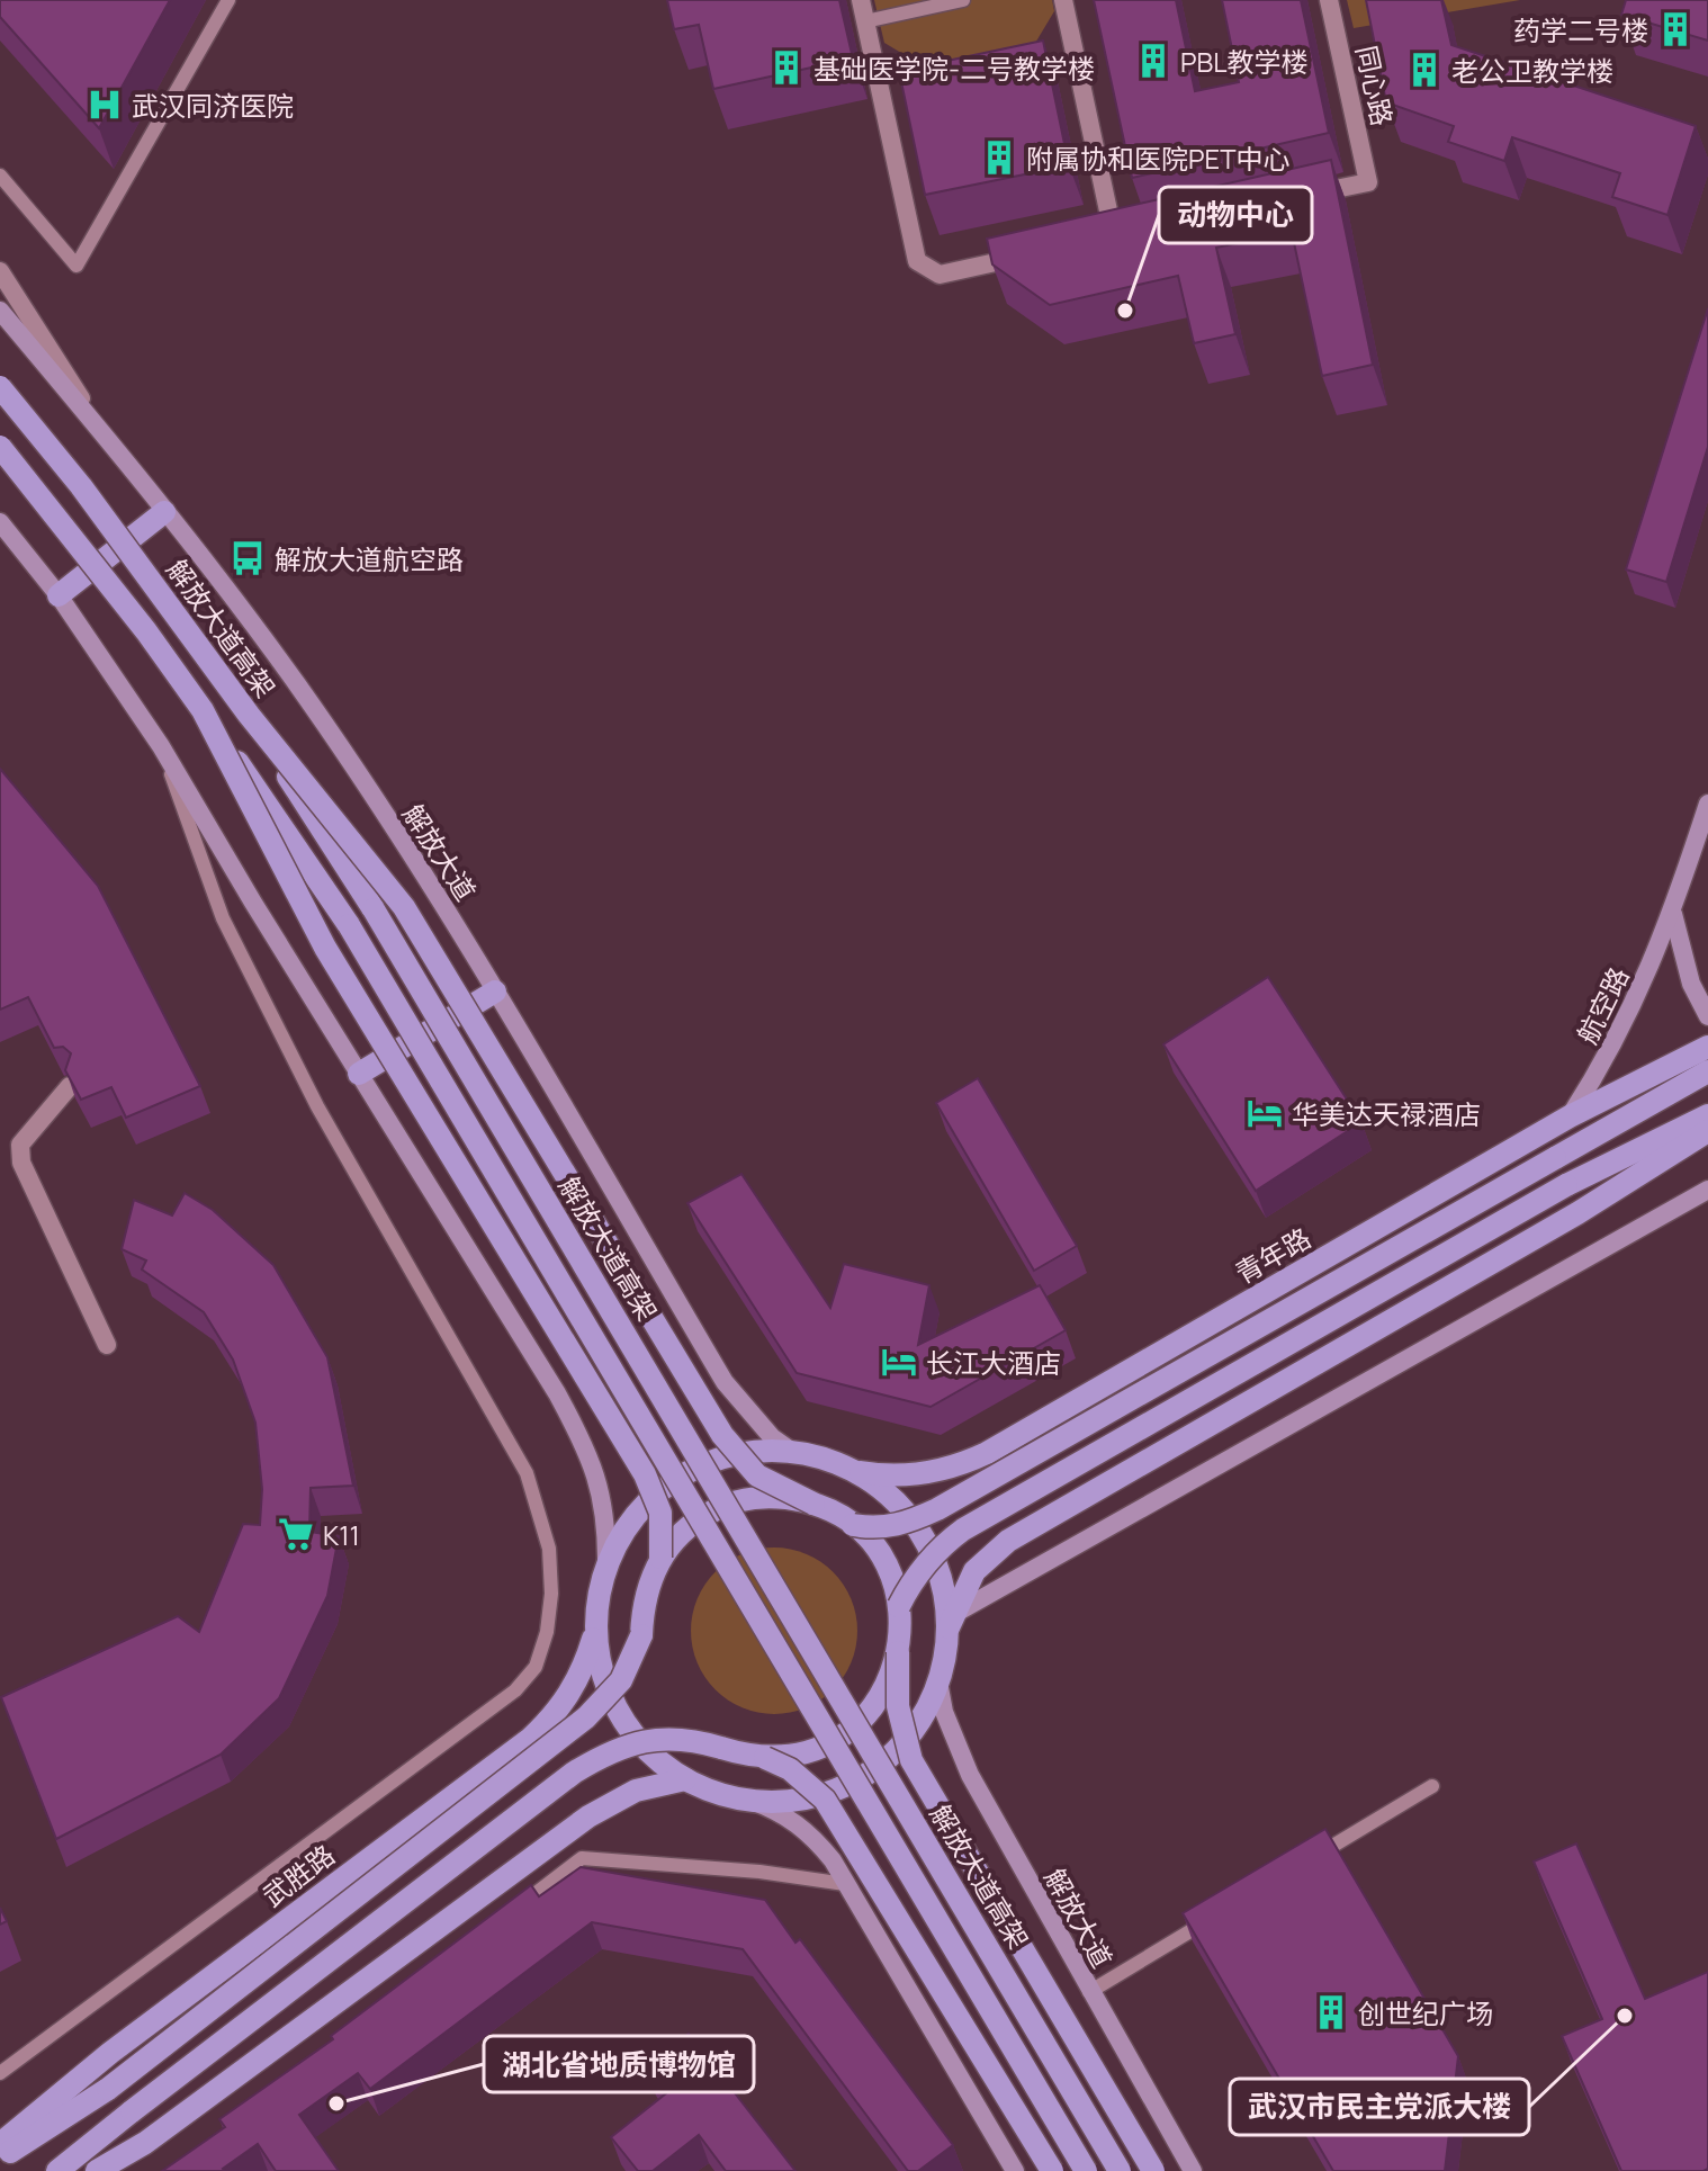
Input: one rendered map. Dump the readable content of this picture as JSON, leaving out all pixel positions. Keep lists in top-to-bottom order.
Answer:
{
  "streets": {
    "main road": [
      "解放大道高架",
      "解放大道",
      "航空路",
      "青年路",
      "武胜路"
    ],
    "street": ["同心路"]
  },
  "crossings": [
    ["航空路", "青年路"]
  ],
  "places": {
    "building": [
      "药学二号楼",
      "PBL教学楼",
      "基础医学院-二号教学楼",
      "老公卫教学楼",
      "附属协和医院PET中心",
      "创世纪广场"
    ],
    "hospital": ["武汉同济医院"],
    "other": ["动物中心", "武汉市民主党派大楼", "湖北省地质博物馆"],
    "bus stop": ["解放大道航空路"],
    "hotel": ["华美达天禄酒店", "长江大酒店"],
    "supermarket": ["K11"]
  }
}
